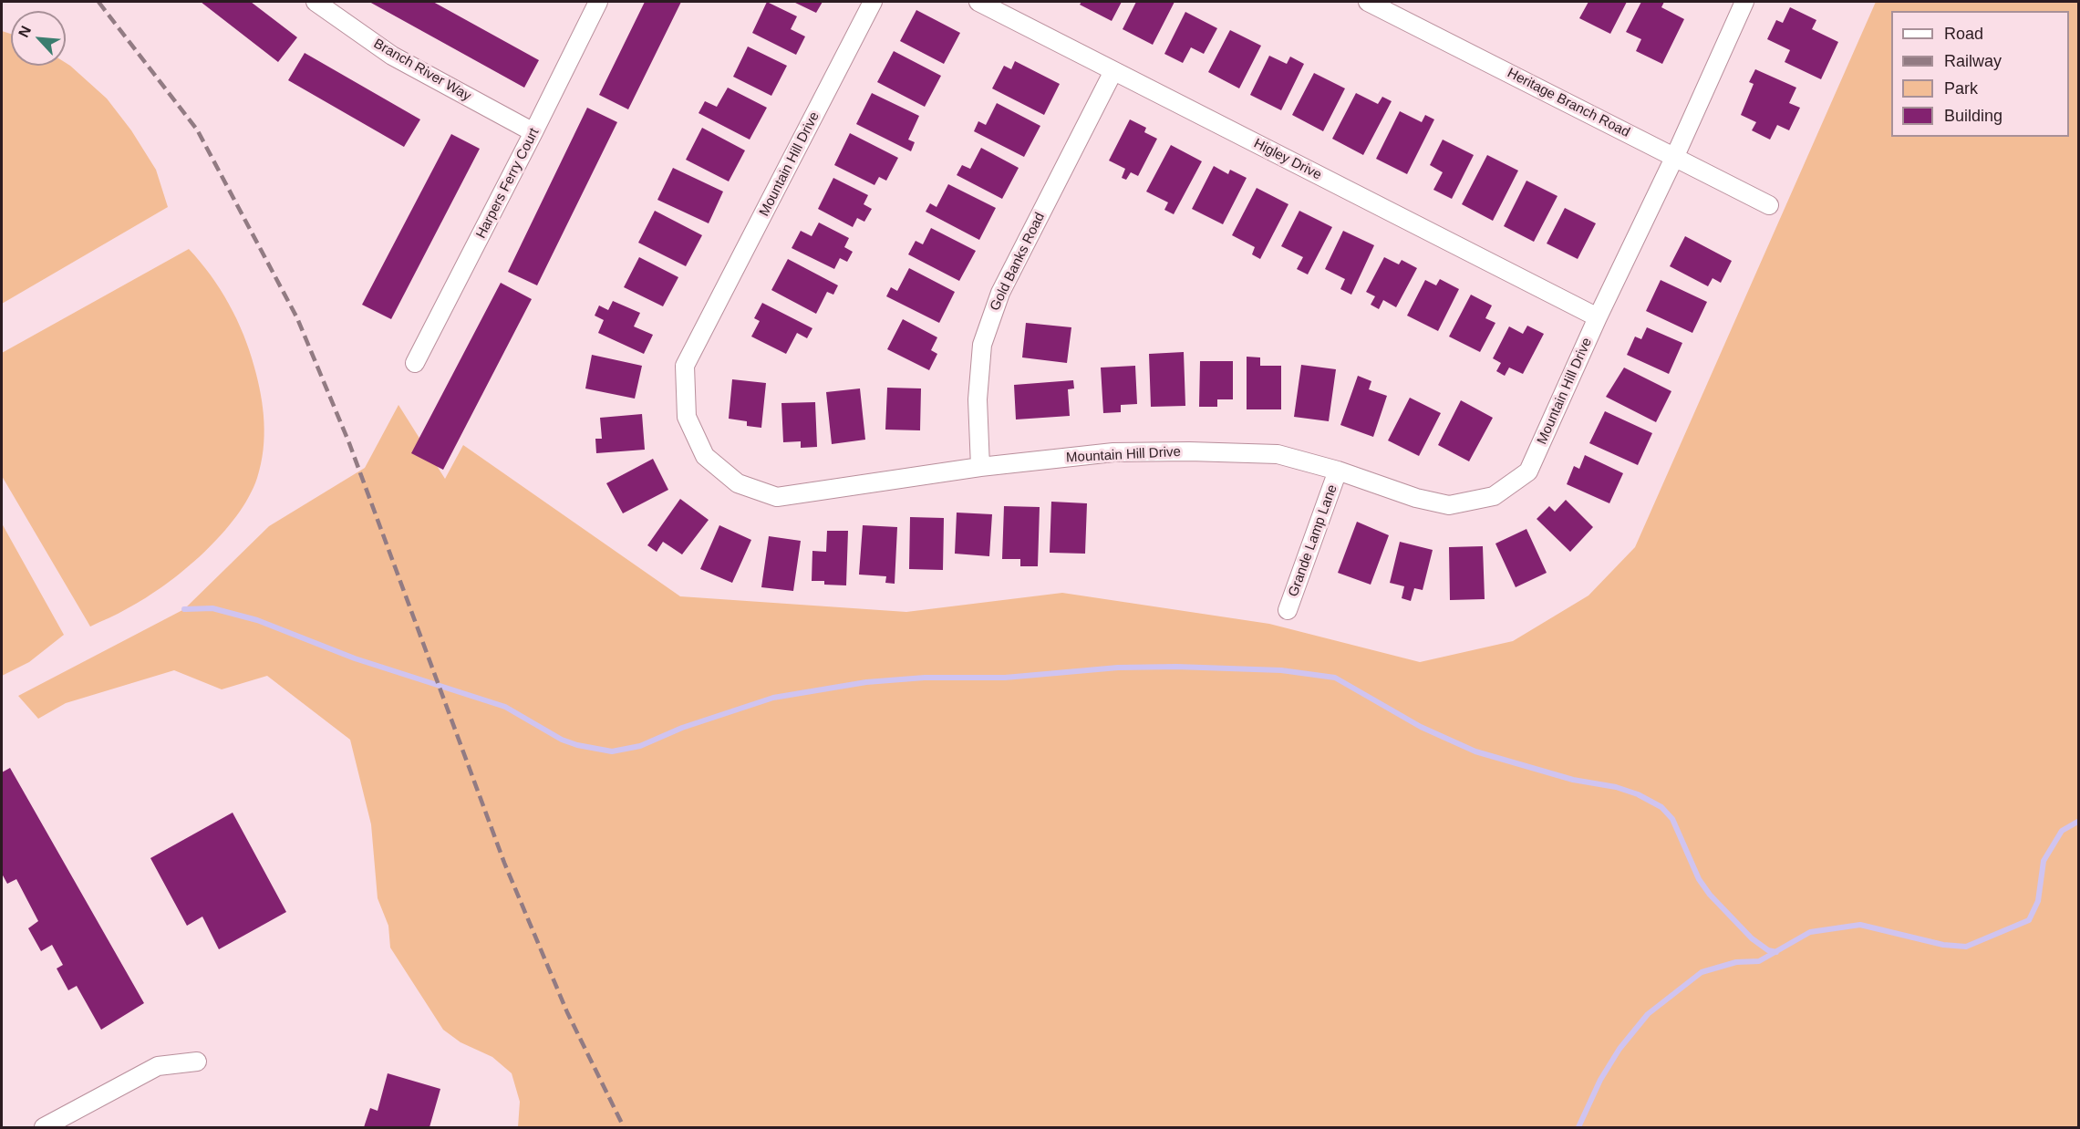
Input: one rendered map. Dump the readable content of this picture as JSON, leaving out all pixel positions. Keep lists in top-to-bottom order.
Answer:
{
  "streets": {
    "street": [
      "Branch River Way",
      "Heritage Branch Road",
      "Higley Drive",
      "Mountain Hill Drive",
      "Harpers Ferry Court",
      "Gold Banks Road",
      "Grande Lamp Lane"
    ]
  },
  "crossings": [
    ["Branch River Way", "Harpers Ferry Court"],
    ["Heritage Branch Road", "Mountain Hill Drive"],
    ["Higley Drive", "Mountain Hill Drive"],
    ["Higley Drive", "Gold Banks Road"],
    ["Mountain Hill Drive", "Gold Banks Road"],
    ["Mountain Hill Drive", "Grande Lamp Lane"]
  ],
  "legend": [
    "Road",
    "Railway",
    "Park",
    "Building"
  ],
  "north": "top left"
}
